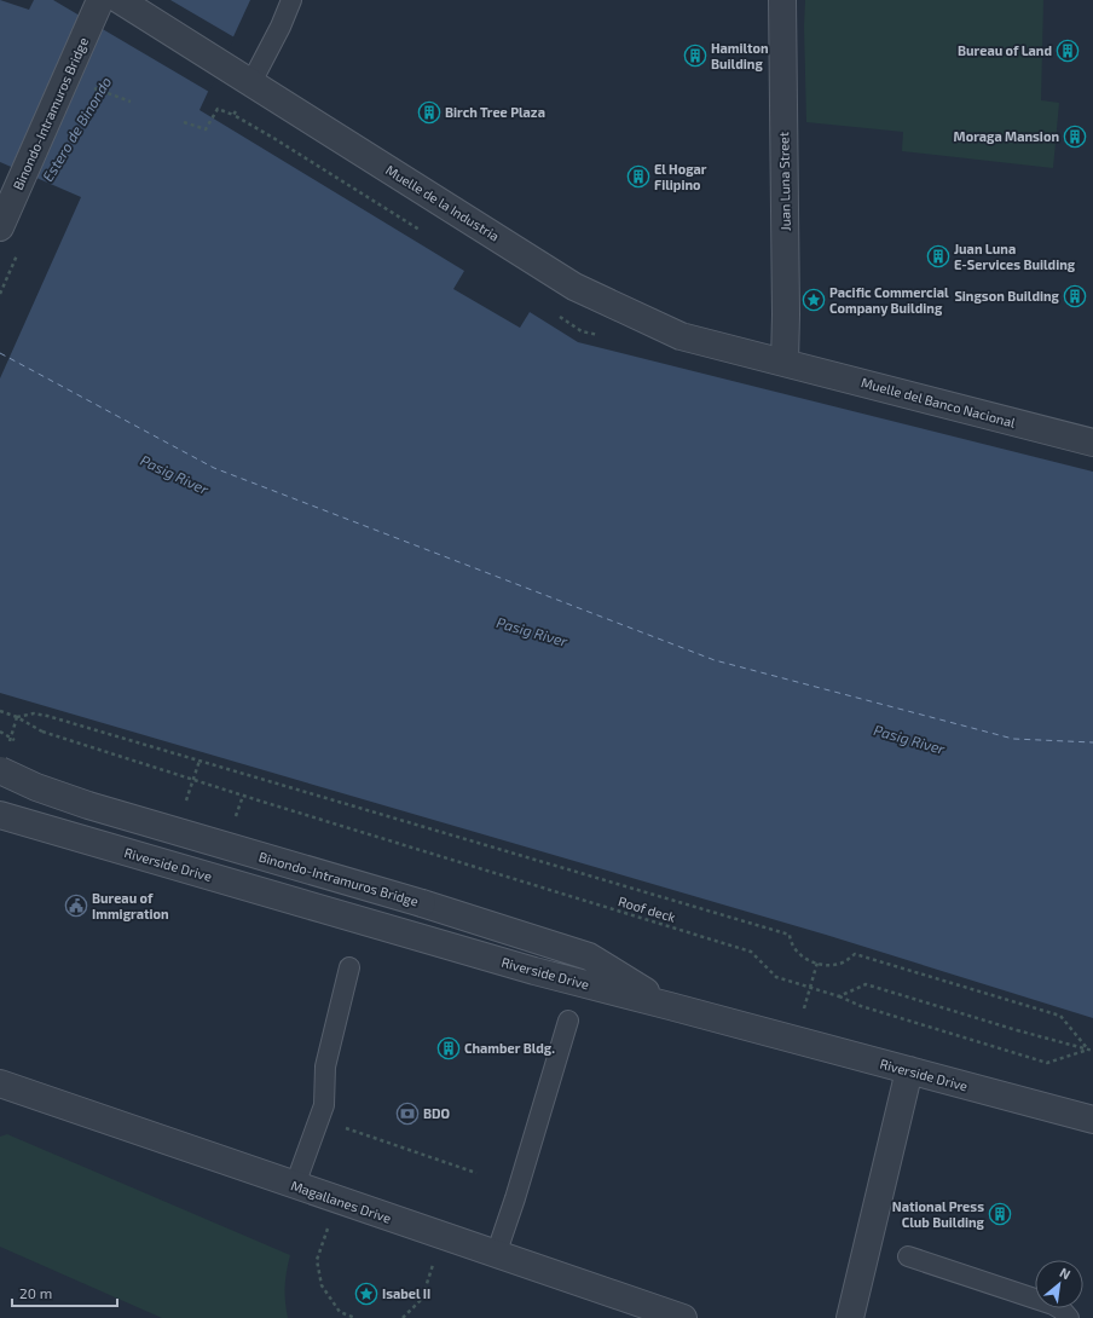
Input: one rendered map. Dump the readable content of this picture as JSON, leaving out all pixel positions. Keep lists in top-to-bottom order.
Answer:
{
  "streets": {
    "street": [
      "Binondo-Intramuros Bridge",
      "Juan Luna Street",
      "Muelle de la Industria",
      "Muelle del Banco Nacional",
      "Riverside Drive",
      "Magallanes Drive"
    ],
    "path": ["Roof deck"]
  },
  "crossings": [
    ["Binondo-Intramuros Bridge", "Riverside Drive"],
    ["Juan Luna Street", "Muelle de la Industria"],
    ["Juan Luna Street", "Muelle del Banco Nacional"],
    ["Muelle de la Industria", "Muelle del Banco Nacional"]
  ],
  "water": ["Estero de Binondo", "Pasig River"],
  "places": {
    "building": [
      "Bureau of Land",
      "Hamilton Building",
      "Birch Tree Plaza",
      "Moraga Mansion",
      "El Hogar Filipino",
      "Juan Luna E-Services Building",
      "Singson Building",
      "Chamber Bldg.",
      "National Press Club Building"
    ],
    "place": ["Pacific Commercial Company Building", "Isabel II"],
    "public building": ["Bureau of Immigration"],
    "bank": ["BDO"]
  },
  "scale_bar": "20 m",
  "north": "top right"
}
